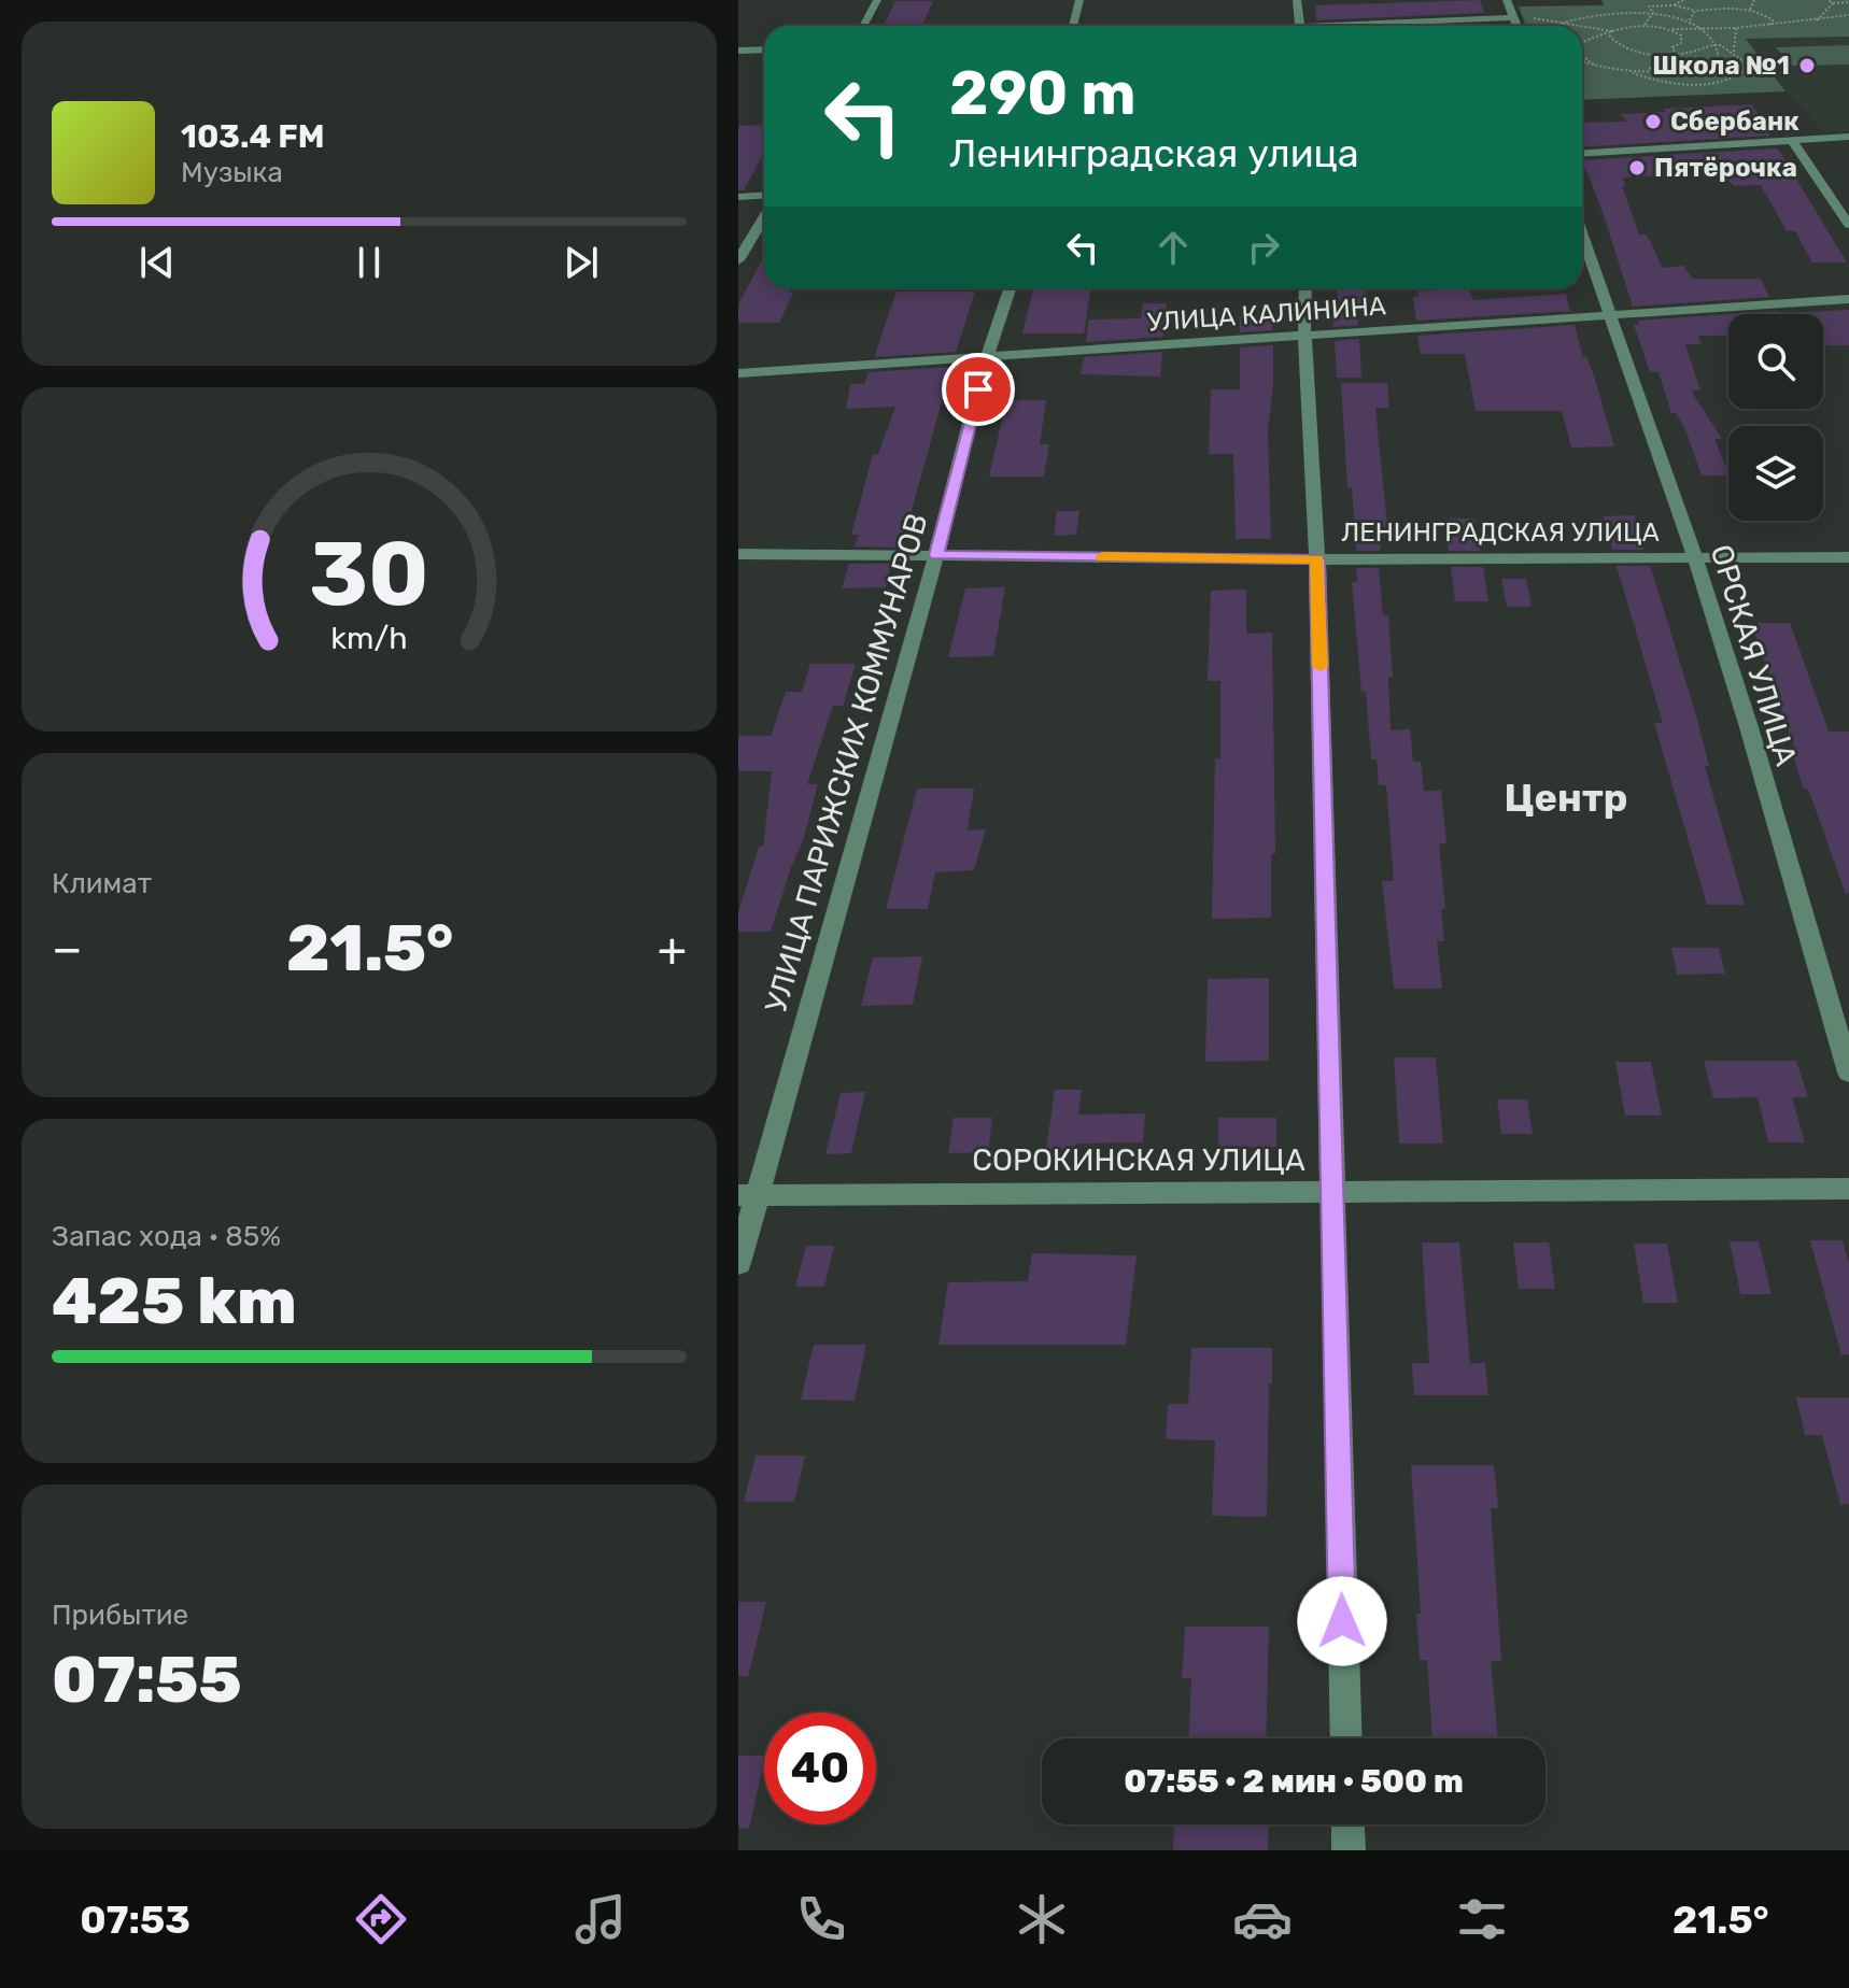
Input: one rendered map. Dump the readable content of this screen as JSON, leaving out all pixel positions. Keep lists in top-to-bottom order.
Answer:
{
  "streets": {
    "street": [
      "УЛИЦА КАЛИНИНА",
      "ЛЕНИНГРАДСКАЯ УЛИЦА",
      "ОРСКАЯ УЛИЦА",
      "УЛИЦА ПАРИЖСКИХ КОММУНАРОВ",
      "СОРОКИНСКАЯ УЛИЦА"
    ]
  },
  "crossings": [
    ["УЛИЦА КАЛИНИНА", "ОРСКАЯ УЛИЦА"],
    ["УЛИЦА КАЛИНИНА", "УЛИЦА ПАРИЖСКИХ КОММУНАРОВ"],
    ["ЛЕНИНГРАДСКАЯ УЛИЦА", "ОРСКАЯ УЛИЦА"],
    ["ЛЕНИНГРАДСКАЯ УЛИЦА", "УЛИЦА ПАРИЖСКИХ КОММУНАРОВ"],
    ["УЛИЦА ПАРИЖСКИХ КОММУНАРОВ", "СОРОКИНСКАЯ УЛИЦА"]
  ],
  "districts": ["Центр"],
  "places": ["Школа №1", "Сбербанк", "Пятёрочка"],
  "page": {
    "turn": ["290 m", "Ленинградская улица"],
    "song": ["103.4 FM", "Музыка"],
    "tile": [
      "Климат",
      ["Запас хода · 85%", "425 km"],
      ["Прибытие", "07:55"]
    ],
    "heat": ["−", "21.5°", "+"],
    "limit": "40",
    "trip": "07:55 · 2 мин · 500 m",
    "tabs": ["07:53", "21.5°"],
    "gauge": ["30", "km/h"]
  }
}
